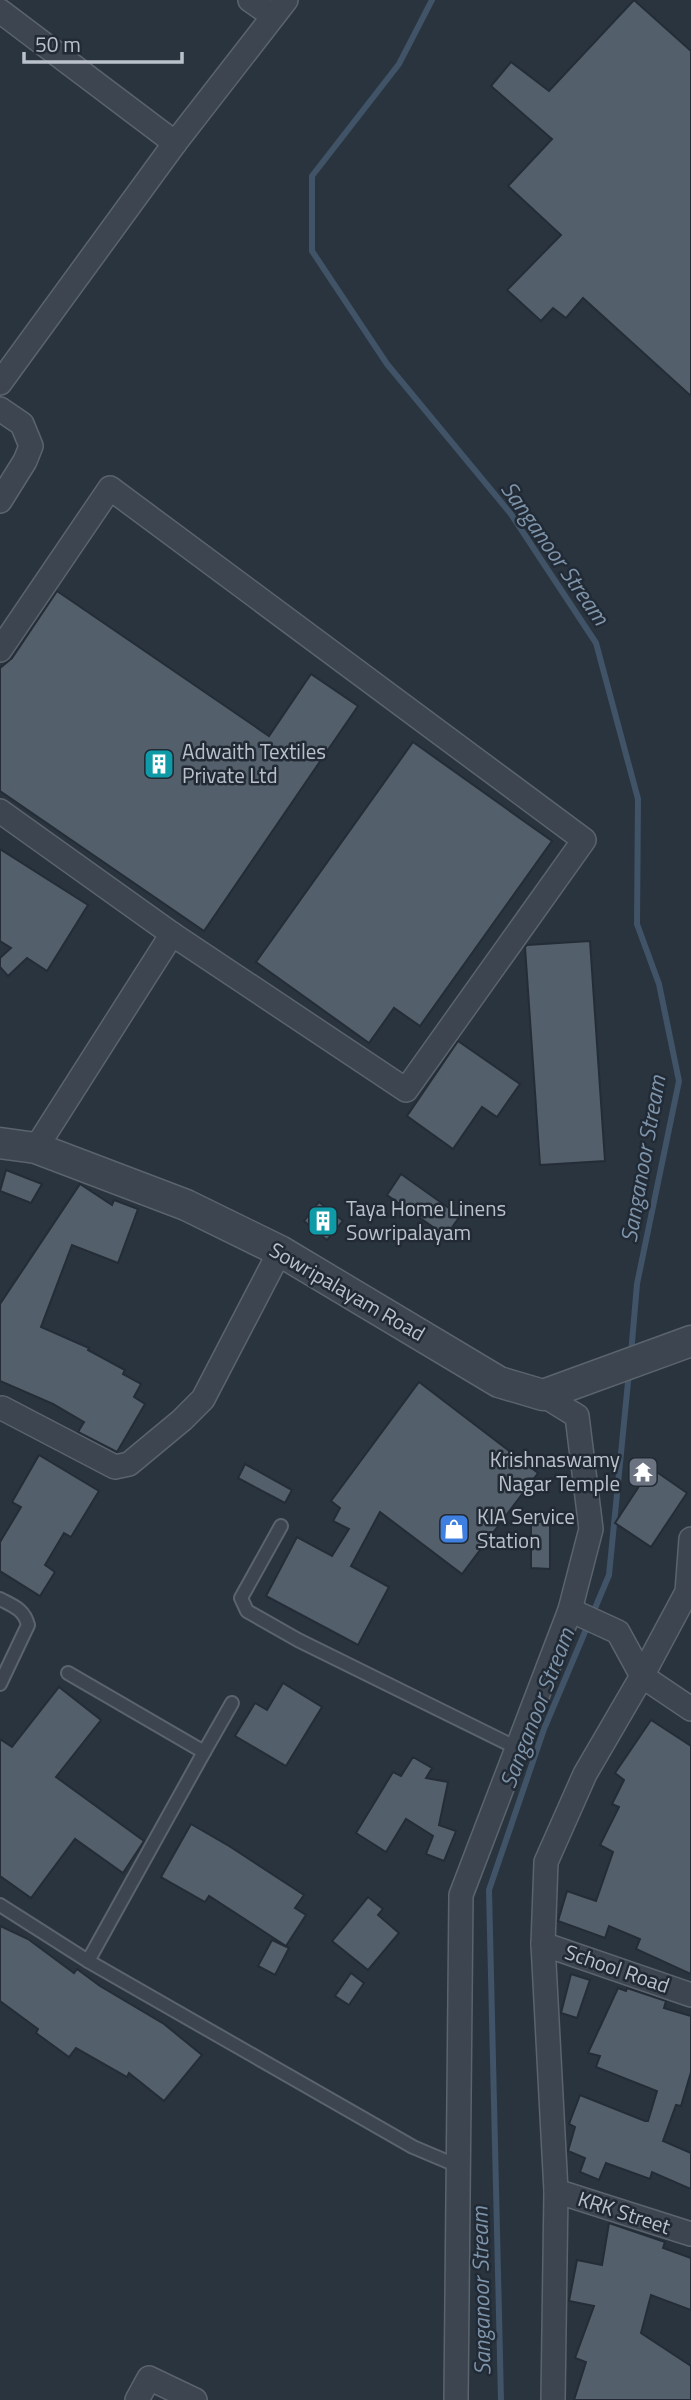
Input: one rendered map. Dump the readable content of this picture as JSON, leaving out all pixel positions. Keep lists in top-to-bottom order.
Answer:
{
  "streets": {
    "street": ["Sowripalayam Road", "School Road", "KRK Street"]
  },
  "water": ["Sanganoor Stream"],
  "places": {
    "building": ["Adwaith Textiles Private Ltd", "Taya Home Linens Sowripalayam"],
    "temple": ["Krishnaswamy Nagar Temple"],
    "shop": ["KIA Service Station"]
  },
  "scale_bar": "50 m"
}
